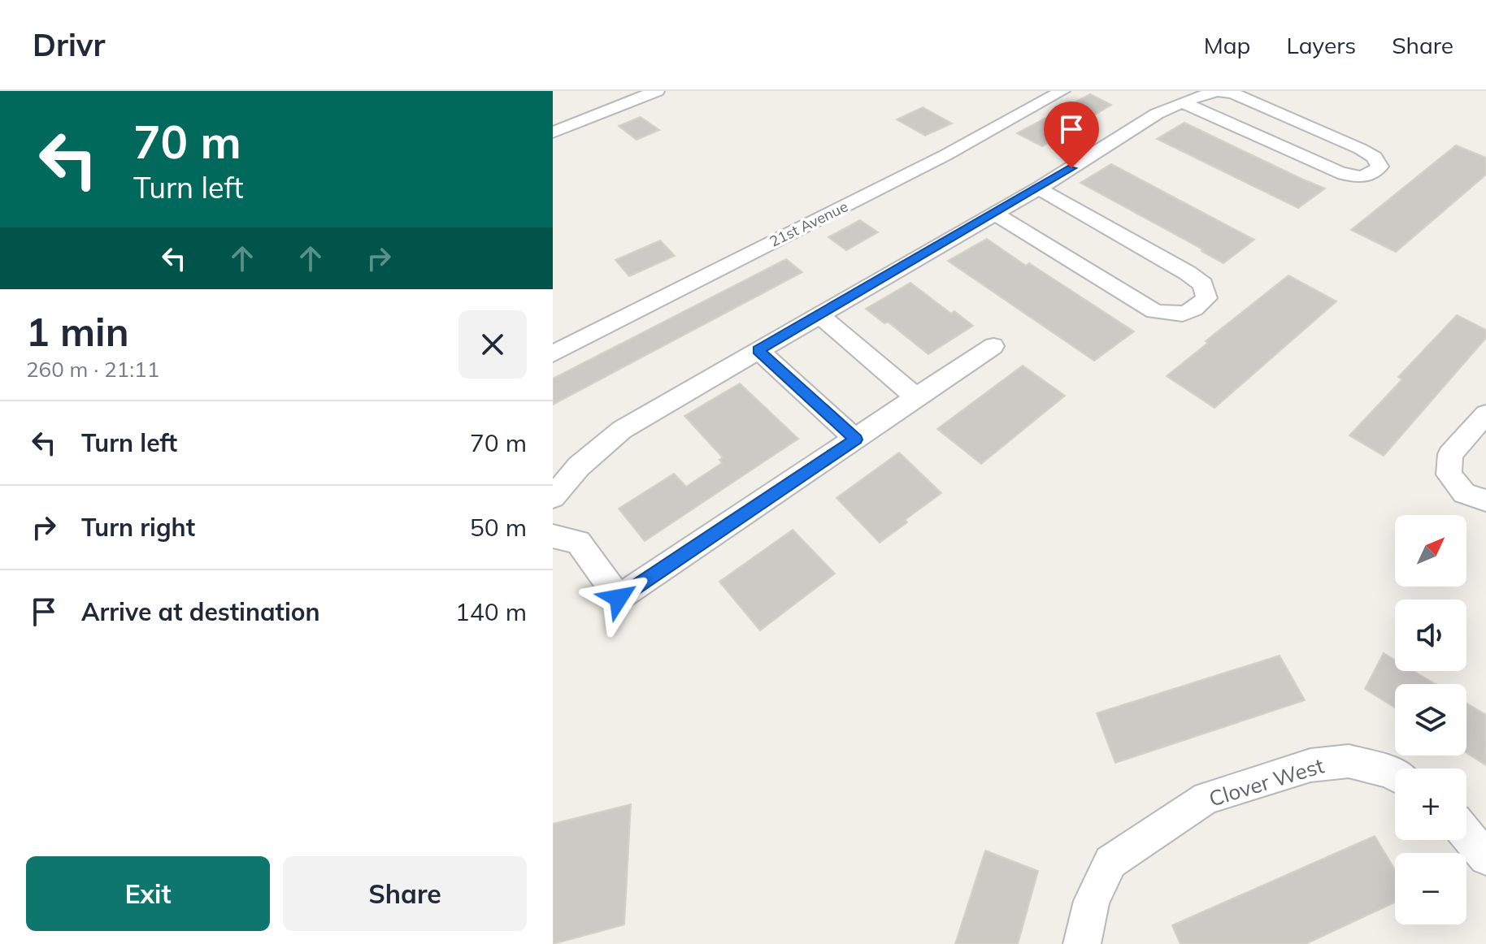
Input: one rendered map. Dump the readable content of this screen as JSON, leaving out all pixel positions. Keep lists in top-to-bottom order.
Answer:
{
  "streets": {
    "street": ["21st Avenue", "Clover West"]
  },
  "north": "top right",
  "page": {
    "header": "Drivr",
    "nav": ["Map", "Layers", "Share"],
    "turn": ["70 m", "Turn left"],
    "heading": ["1 min", "260 m · 21:11"],
    "list": [
      {
        "name": "Turn left",
        "value": "70 m"
      },
      {
        "name": "Turn right",
        "value": "50 m"
      },
      {
        "name": "Arrive at destination",
        "value": "140 m"
      }
    ],
    "map_buttons": ["+", "−"],
    "buttons": ["Exit", "Share"]
  }
}
